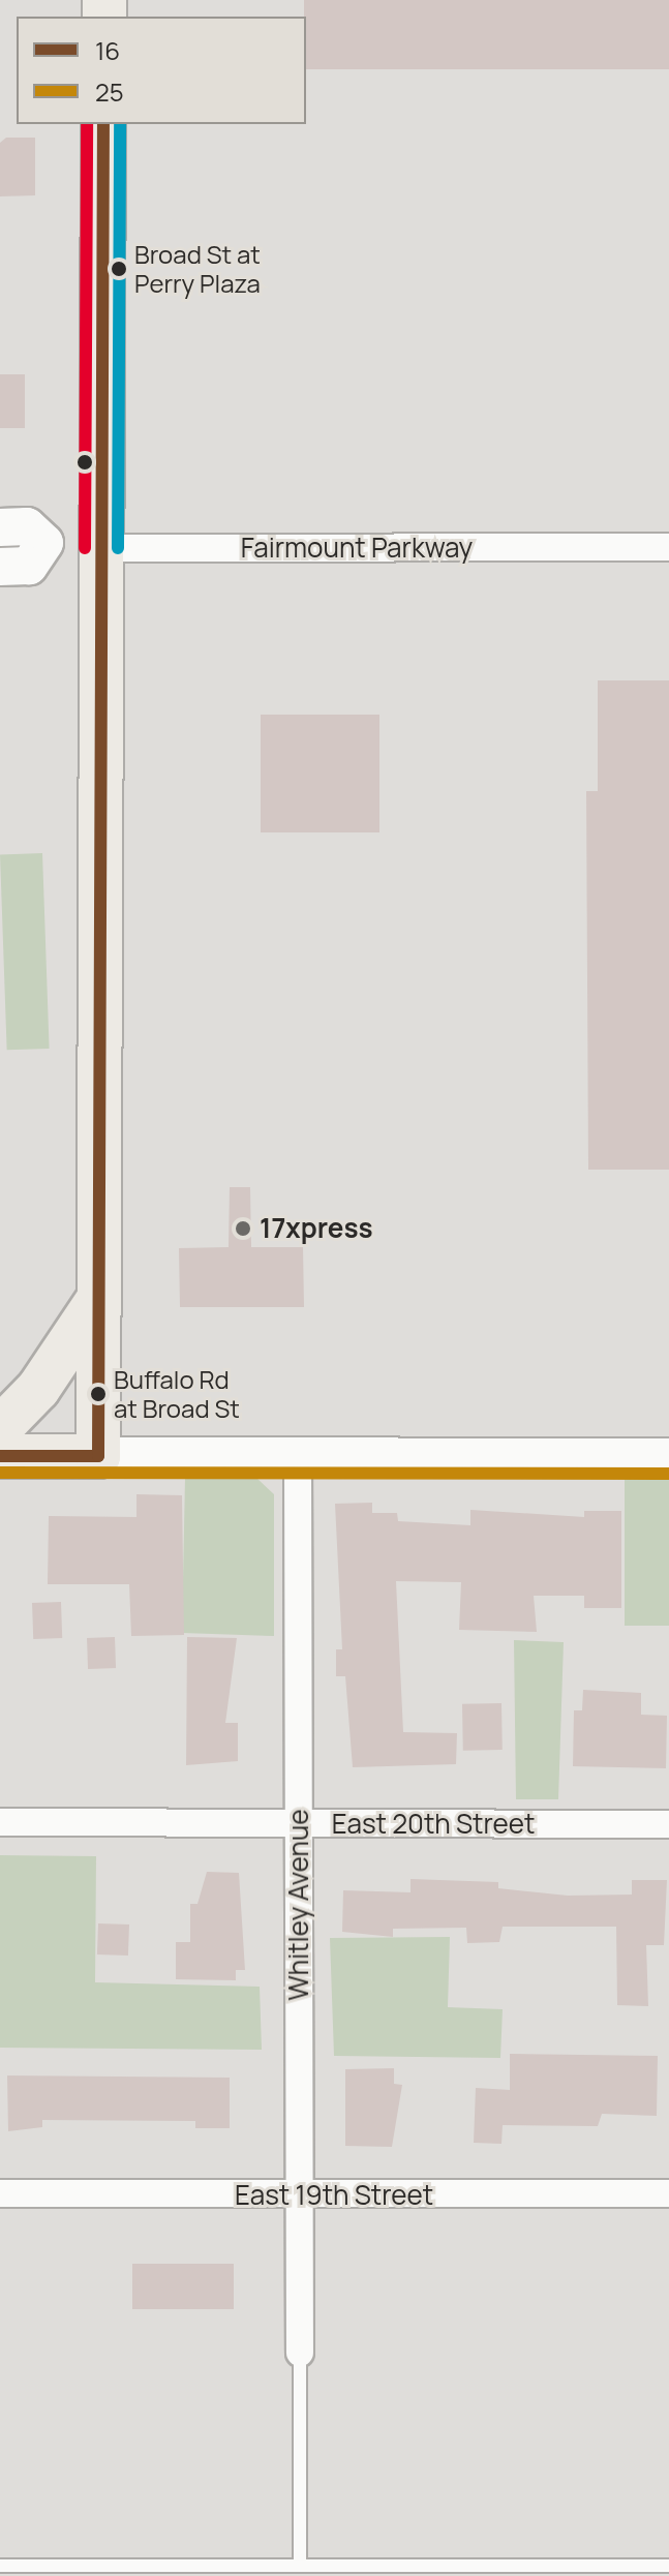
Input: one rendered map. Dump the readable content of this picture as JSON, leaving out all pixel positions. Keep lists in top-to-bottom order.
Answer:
{
  "streets": {
    "main road": ["Fairmount Parkway"],
    "street": ["East 20th Street", "Whitley Avenue", "East 19th Street"]
  },
  "crossings": [
    ["East 20th Street", "Whitley Avenue"],
    ["Whitley Avenue", "East 19th Street"]
  ],
  "places": ["Broad St at Perry Plaza", "17xpress", "Buffalo Rd at Broad St"],
  "lines": ["transit line 16", "transit line 25"],
  "legend": ["16", "25"]
}
